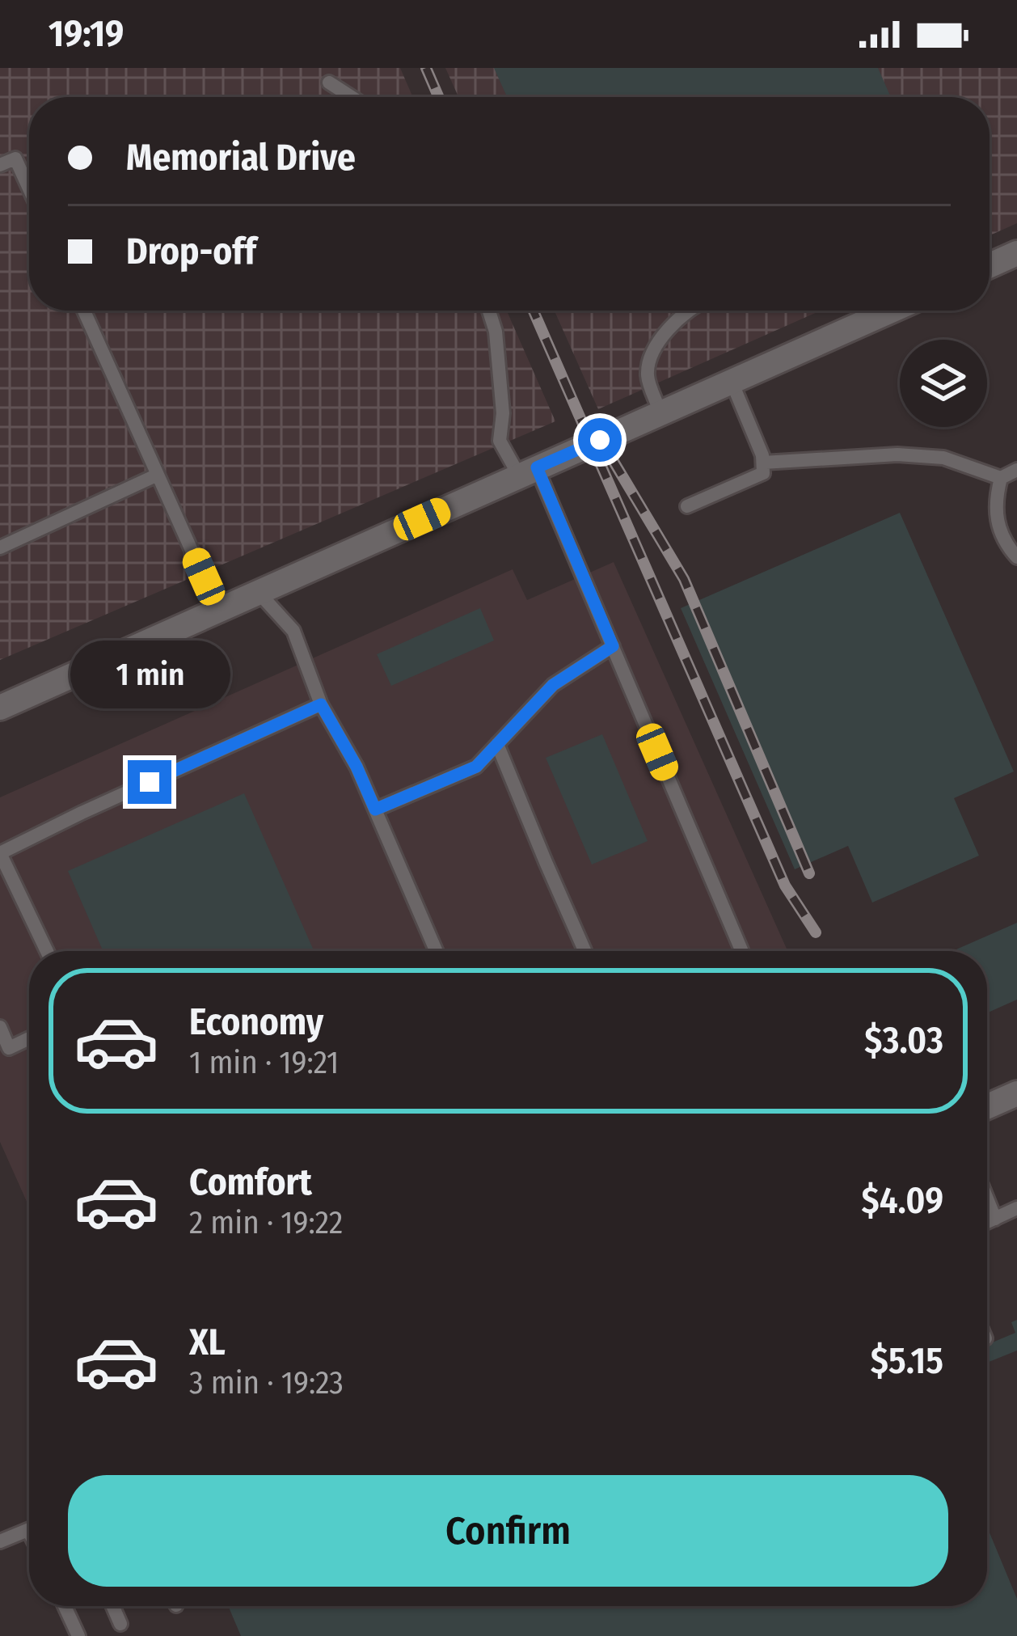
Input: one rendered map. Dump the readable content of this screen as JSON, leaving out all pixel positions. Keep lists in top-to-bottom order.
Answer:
{
  "page": {
    "status": "19:19",
    "banner": ["Memorial Drive", "Drop-off"],
    "bubble": "1 min",
    "list": [
      {
        "name": "Economy",
        "note": "1 min · 19:21",
        "value": "$3.03"
      },
      {
        "name": "Comfort",
        "note": "2 min · 19:22",
        "value": "$4.09"
      },
      {
        "name": "XL",
        "note": "3 min · 19:23",
        "value": "$5.15"
      }
    ],
    "buttons": "Confirm"
  }
}
